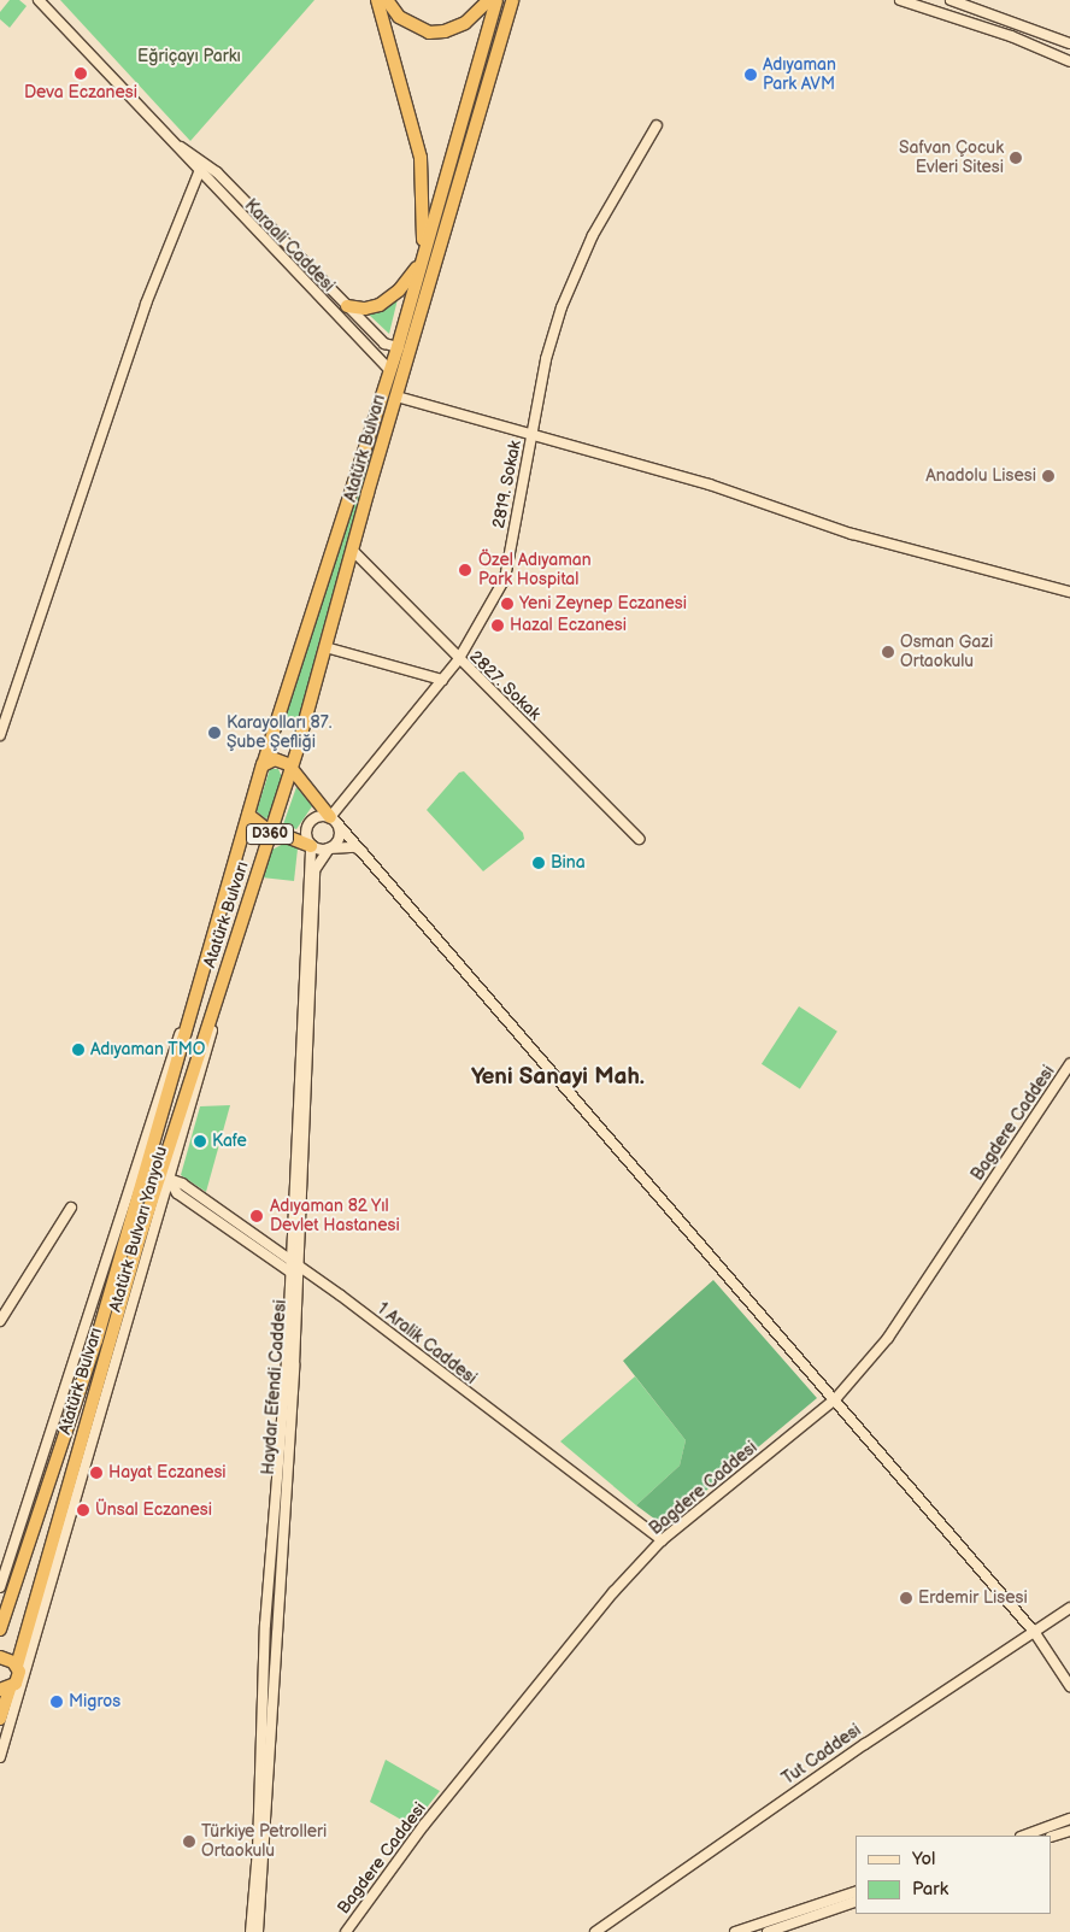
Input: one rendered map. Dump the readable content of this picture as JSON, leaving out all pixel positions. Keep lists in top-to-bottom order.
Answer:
{
  "streets": {
    "highway": ["Atatürk Bulvarı", "D360"],
    "main road": [
      "Karaali Caddesi",
      "2819. Sokak",
      "2827. Sokak",
      "Bagdere Caddesi",
      "Atatürk Bulvarı Yanyolu",
      "1 Aralik Caddesi",
      "Haydar Efendi Caddesi",
      "Tut Caddesi"
    ]
  },
  "crossings": [
    ["Karaali Caddesi", "Atatürk Bulvarı"],
    ["Atatürk Bulvarı", "2827. Sokak"],
    ["Atatürk Bulvarı", "Atatürk Bulvarı Yanyolu"],
    ["2819. Sokak", "2827. Sokak"],
    ["2819. Sokak", "Haydar Efendi Caddesi"],
    ["Bagdere Caddesi", "1 Aralik Caddesi"],
    ["Atatürk Bulvarı Yanyolu", "1 Aralik Caddesi"],
    ["1 Aralik Caddesi", "Haydar Efendi Caddesi"]
  ],
  "districts": ["Yeni Sanayi Mah."],
  "parks": ["Eğriçayı Parkı"],
  "places": [
    "Deva Eczanesi",
    "Adıyaman Park AVM",
    "Safvan Çocuk Evleri Sitesi",
    "Anadolu Lisesi",
    "Özel Adıyaman Park Hospital",
    "Yeni Zeynep Eczanesi",
    "Hazal Eczanesi",
    "Osman Gazi Ortaokulu",
    "Karayolları 87. Şube Şefliği",
    "Bina",
    "Adıyaman TMO",
    "Kafe",
    "Adıyaman 82 Yıl Devlet Hastanesi",
    "Hayat Eczanesi",
    "Ünsal Eczanesi",
    "Erdemir Lisesi",
    "Migros",
    "Türkiye Petrolleri Ortaokulu"
  ],
  "legend": ["Yol", "Park"]
}
